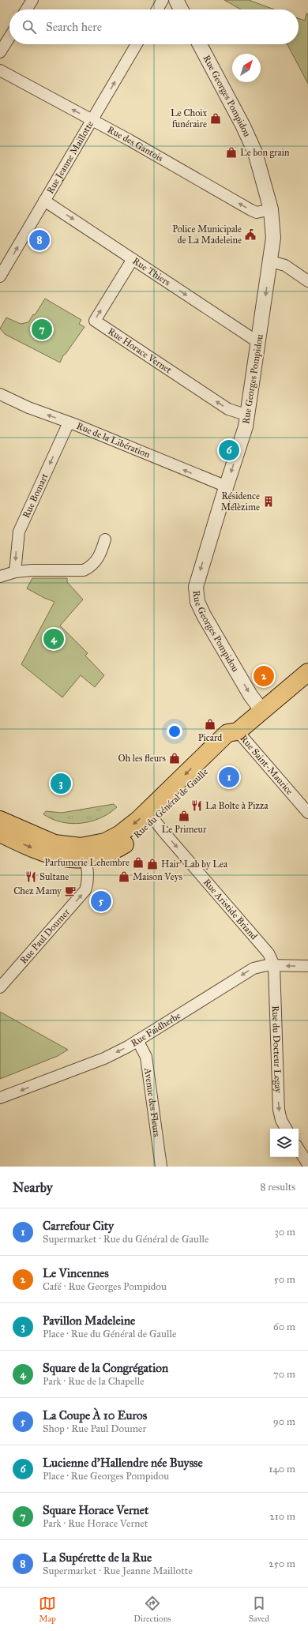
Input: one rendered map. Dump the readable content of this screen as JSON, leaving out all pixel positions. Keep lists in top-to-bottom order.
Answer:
{
  "streets": {
    "main road": ["Rue du Général de Gaulle"],
    "street": [
      "Rue Georges Pompidou",
      "Rue des Gantois",
      "Rue Jeanne Maillotte",
      "Rue Thiers",
      "Rue Horace Vernet",
      "Rue de la Libération",
      "Rue Bomart",
      "Rue Saint-Maurice",
      "Rue Aristide Briand",
      "Rue Paul Doumer",
      "Rue Faidherbe",
      "Rue du Docteur Legay",
      "Avenue des Fleurs"
    ]
  },
  "crossings": [
    ["Rue Georges Pompidou", "Rue des Gantois"],
    ["Rue Georges Pompidou", "Rue Thiers"],
    ["Rue Georges Pompidou", "Rue Horace Vernet"],
    ["Rue Georges Pompidou", "Rue de la Libération"],
    ["Rue Georges Pompidou", "Rue du Général de Gaulle"],
    ["Rue des Gantois", "Rue Jeanne Maillotte"],
    ["Rue Jeanne Maillotte", "Rue Thiers"],
    ["Rue Thiers", "Rue Horace Vernet"],
    ["Rue de la Libération", "Rue Bomart"],
    ["Rue Saint-Maurice", "Rue du Général de Gaulle"],
    ["Rue du Général de Gaulle", "Rue Aristide Briand"],
    ["Rue du Général de Gaulle", "Rue Paul Doumer"],
    ["Rue Aristide Briand", "Rue Faidherbe"],
    ["Rue Aristide Briand", "Rue du Docteur Legay"],
    ["Rue Faidherbe", "Rue du Docteur Legay"],
    ["Rue Faidherbe", "Avenue des Fleurs"]
  ],
  "one_way": [
    "Rue Georges Pompidou",
    "Rue des Gantois",
    "Rue Jeanne Maillotte",
    "Rue Thiers",
    "Rue de la Libération",
    "Rue Bomart",
    "Rue Aristide Briand",
    "Rue Paul Doumer",
    "Rue Faidherbe",
    "Rue du Docteur Legay"
  ],
  "places": {
    "shop": [
      "Le Choix funéraire",
      "Le bon grain",
      "Picard",
      "Oh les fleurs",
      "Le Primeur",
      "Parfumerie Lehembre",
      "Hair' Lab by Lea",
      "Maison Veys"
    ],
    "public building": ["Police Municipale de La Madeleine"],
    "building": ["Résidence Mélèzime"],
    "restaurant": ["La Boîte à Pizza", "Sultane"],
    "cafe": ["Chez Mamy"]
  },
  "north": "top right",
  "page": {
    "search": "Search here",
    "pins": [
      "8",
      "7",
      "6",
      "4",
      "2",
      "1",
      "3",
      "5"
    ],
    "heading": ["Nearby", "8 results"],
    "list": [
      {
        "mark": "1",
        "name": "Carrefour City",
        "note": "Supermarket · Rue du Général de Gaulle",
        "value": "30 m"
      },
      {
        "mark": "2",
        "name": "Le Vincennes",
        "note": "Café · Rue Georges Pompidou",
        "value": "50 m"
      },
      {
        "mark": "3",
        "name": "Pavillon Madeleine",
        "note": "Place · Rue du Général de Gaulle",
        "value": "60 m"
      },
      {
        "mark": "4",
        "name": "Square de la Congrégation",
        "note": "Park · Rue de la Chapelle",
        "value": "70 m"
      },
      {
        "mark": "5",
        "name": "La Coupe À 10 Euros",
        "note": "Shop · Rue Paul Doumer",
        "value": "90 m"
      },
      {
        "mark": "6",
        "name": "Lucienne d'Hallendre née Buysse",
        "note": "Place · Rue Georges Pompidou",
        "value": "140 m"
      },
      {
        "mark": "7",
        "name": "Square Horace Vernet",
        "note": "Park · Rue Horace Vernet",
        "value": "210 m"
      },
      {
        "mark": "8",
        "name": "La Supérette de la Rue",
        "note": "Supermarket · Rue Jeanne Maillotte",
        "value": "250 m"
      }
    ],
    "nav": ["Map", "Directions", "Saved"]
  }
}
